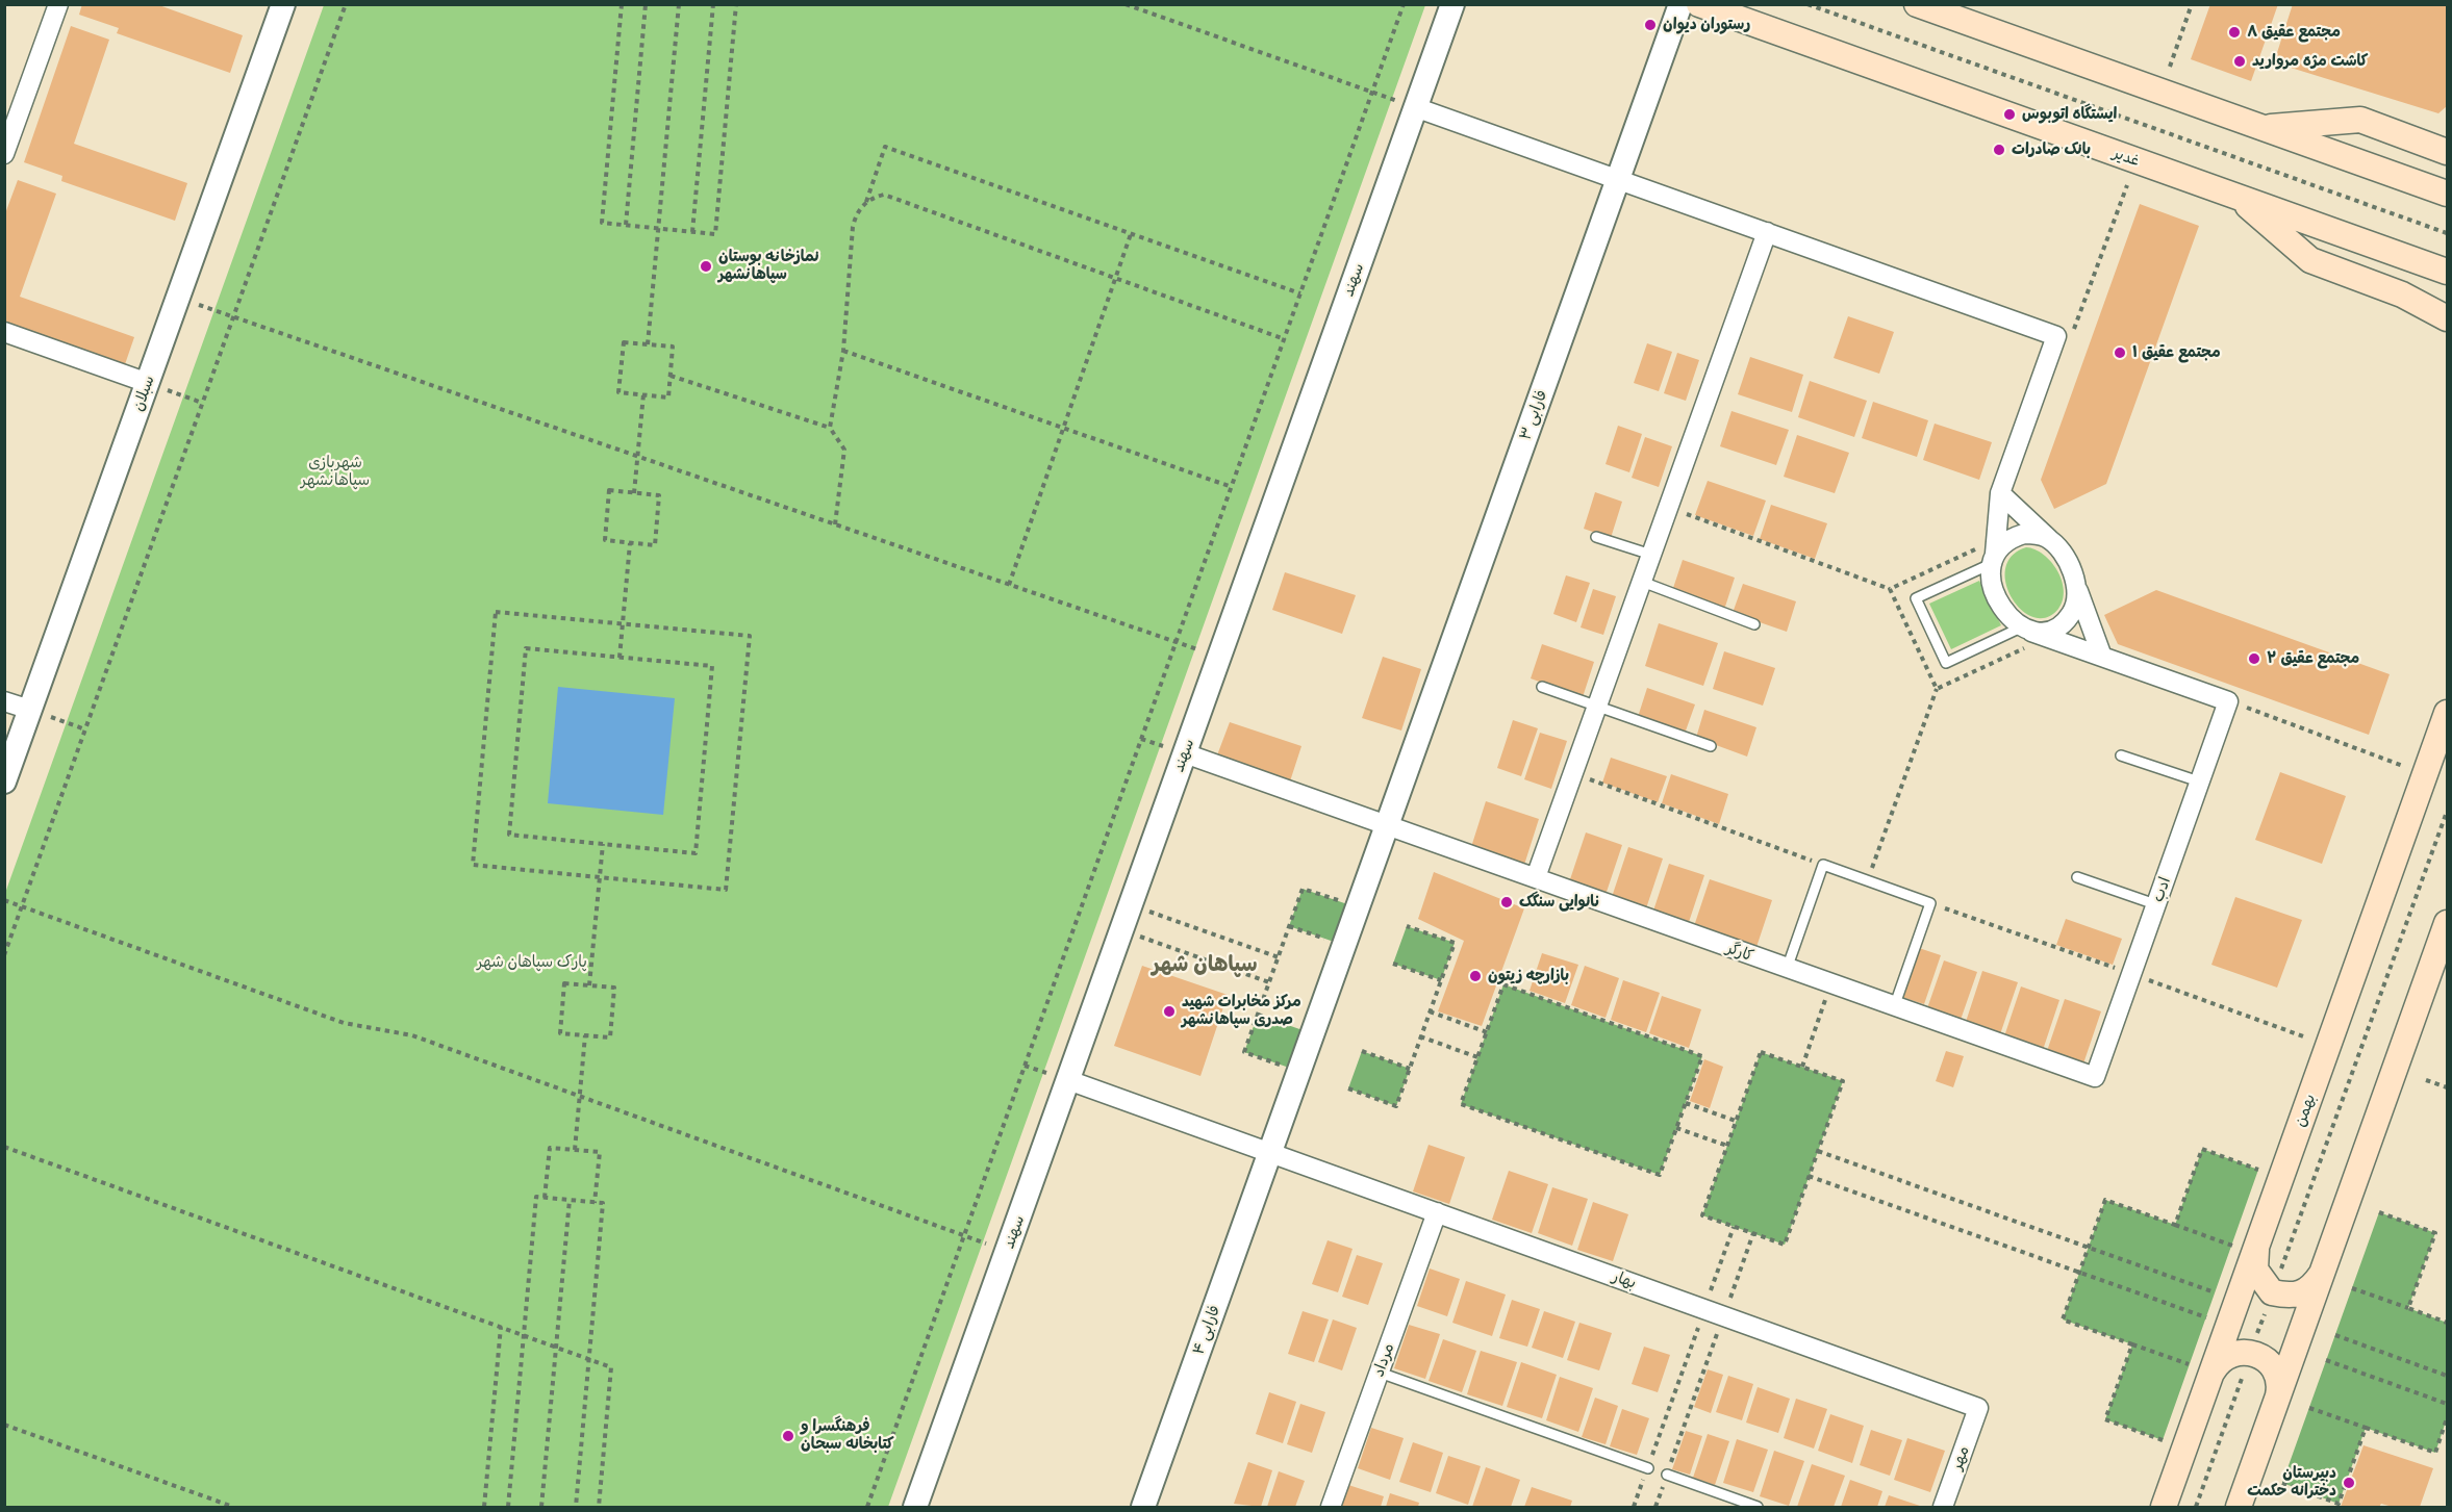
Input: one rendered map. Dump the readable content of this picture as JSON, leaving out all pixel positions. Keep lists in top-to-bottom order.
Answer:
{
  "streets": {
    "main road": ["غدیر", "بهمن"],
    "street": [
      "سهند",
      "سبلان",
      "فارابی ۳",
      "ادب",
      "کارگر",
      "بهار",
      "فارابی ۴",
      "مرداد",
      "مهر"
    ]
  },
  "crossings": [
    ["سهند", "کارگر"],
    ["سهند", "بهار"],
    ["فارابی ۳", "کارگر"],
    ["فارابی ۳", "بهار"],
    ["فارابی ۳", "فارابی ۴"],
    ["ادب", "کارگر"],
    ["بهار", "فارابی ۴"],
    ["بهار", "مرداد"],
    ["بهار", "مهر"]
  ],
  "districts": ["سپاهان شهر"],
  "parks": ["شهربازی سپاهانشهر", "پارک سپاهان شهر"],
  "places": [
    "رستوران دیوان",
    "مجتمع عقیق ۸",
    "کاشت مژه مروارید",
    "ایستگاه اتوبوس",
    "بانک صادرات",
    "نمازخانه بوستان سپاهانشهر",
    "مجتمع عقیق ۱",
    "مجتمع عقیق ۲",
    "نانوایی سنگک",
    "بازارچه زیتون",
    "مرکز مخابرات شهید صدری سپاهانشهر",
    "فرهنگسرا و کتابخانه سبحان",
    "دبیرستان دخترانه حکمت"
  ]
}
